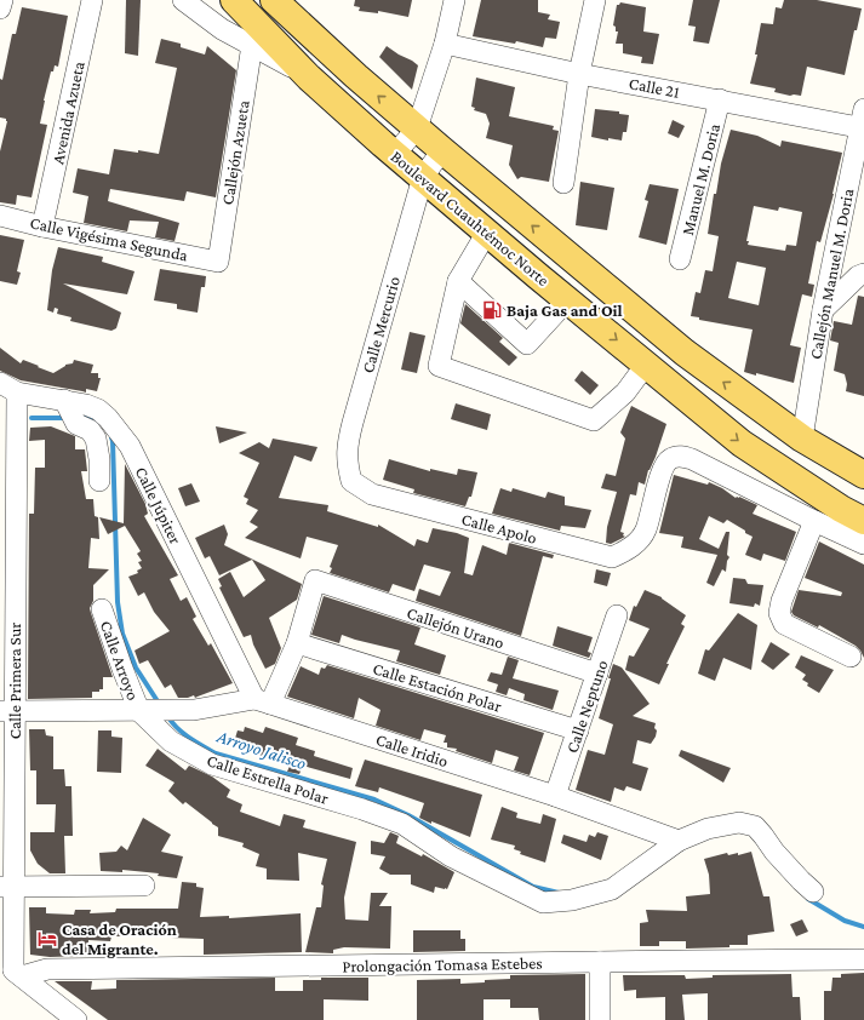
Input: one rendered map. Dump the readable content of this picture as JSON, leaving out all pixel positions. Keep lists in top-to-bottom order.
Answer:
{
  "streets": {
    "main road": ["Boulevard Cuauhtémoc Norte"],
    "street": [
      "Calle 21",
      "Avenida Azueta",
      "Callejón Azueta",
      "Manuel M. Doria",
      "Calle Vigésima Segunda",
      "Callejón Manuel M. Doria",
      "Calle Mercurio",
      "Calle Júpiter",
      "Calle Apolo",
      "Callejón Urano",
      "Calle Arroyo",
      "Calle Primera Sur",
      "Calle Estación Polar",
      "Calle Neptuno",
      "Calle Iridio",
      "Calle Estrella Polar",
      "Prolongación Tomasa Estebes"
    ]
  },
  "crossings": [
    ["Calle 21", "Manuel M. Doria"],
    ["Calle 21", "Callejón Manuel M. Doria"],
    ["Avenida Azueta", "Calle Vigésima Segunda"],
    ["Callejón Azueta", "Calle Vigésima Segunda"],
    ["Boulevard Cuauhtémoc Norte", "Callejón Manuel M. Doria"],
    ["Boulevard Cuauhtémoc Norte", "Calle Mercurio"],
    ["Calle Mercurio", "Calle Apolo"],
    ["Calle Júpiter", "Calle Primera Sur"],
    ["Calle Júpiter", "Calle Iridio"],
    ["Callejón Urano", "Calle Estación Polar"],
    ["Callejón Urano", "Calle Neptuno"],
    ["Calle Arroyo", "Calle Iridio"],
    ["Calle Arroyo", "Calle Estrella Polar"],
    ["Calle Primera Sur", "Prolongación Tomasa Estebes"],
    ["Calle Estación Polar", "Calle Neptuno"],
    ["Calle Neptuno", "Calle Iridio"],
    ["Calle Iridio", "Calle Estrella Polar"]
  ],
  "water": ["Arroyo Jalisco"],
  "places": {
    "fuel station": ["Baja Gas and Oil"],
    "hotel": ["Casa de Oración del Migrante."]
  }
}
